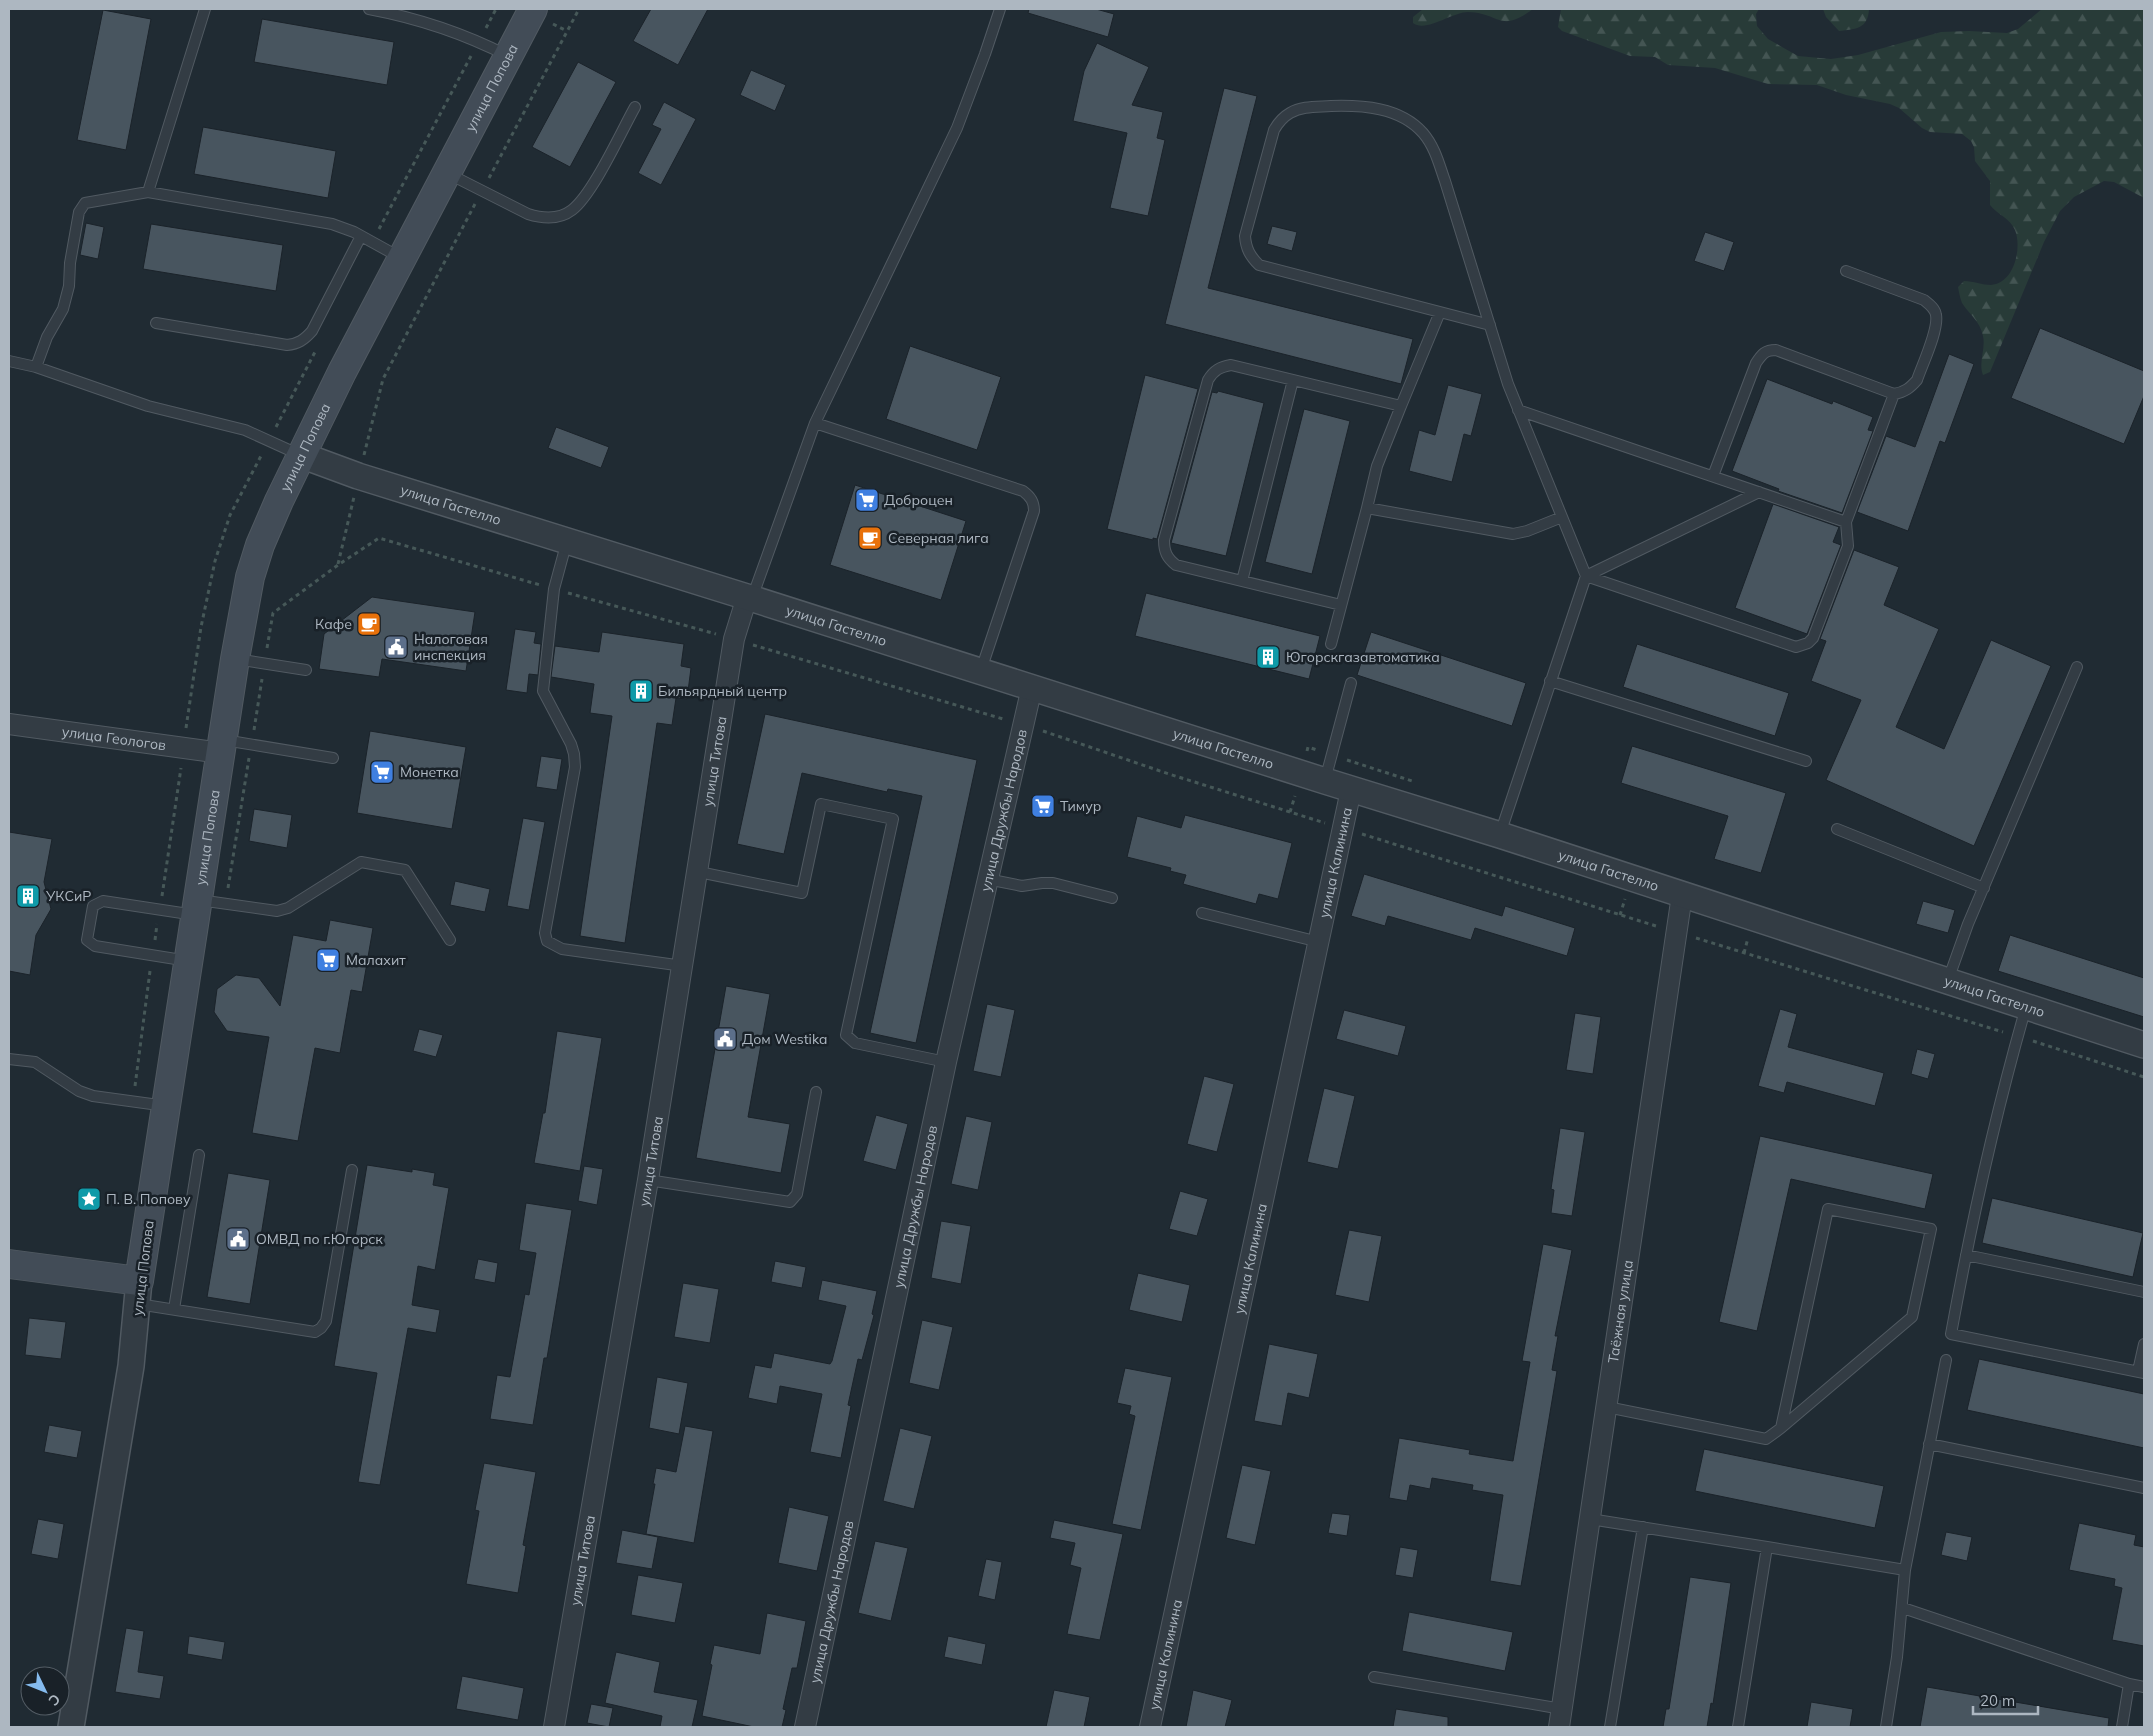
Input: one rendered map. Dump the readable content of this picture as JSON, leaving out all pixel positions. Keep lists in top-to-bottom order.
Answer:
{
  "streets": {
    "main road": ["улица Попова"],
    "street": [
      "улица Гастелло",
      "улица Геологов",
      "улица Титова",
      "улица Дружбы Народов",
      "улица Калинина",
      "Таёжная улица"
    ]
  },
  "crossings": [
    ["улица Попова", "улица Гастелло"],
    ["улица Попова", "улица Геологов"],
    ["улица Гастелло", "улица Титова"],
    ["улица Гастелло", "улица Дружбы Народов"],
    ["улица Гастелло", "улица Калинина"],
    ["улица Гастелло", "Таёжная улица"]
  ],
  "places": {
    "supermarket": [
      "Доброцен",
      "Монетка",
      "Тимур",
      "Малахит"
    ],
    "cafe": ["Северная лига", "Кафе"],
    "public building": ["Налоговая инспекция", "Дом Westika", "ОМВД по г.Югорск"],
    "building": ["Югорскгазавтоматика", "Бильярдный центр", "УКСиР"],
    "place": ["П. В. Попову"]
  },
  "scale_bar": "20 m",
  "north": "bottom right"
}
